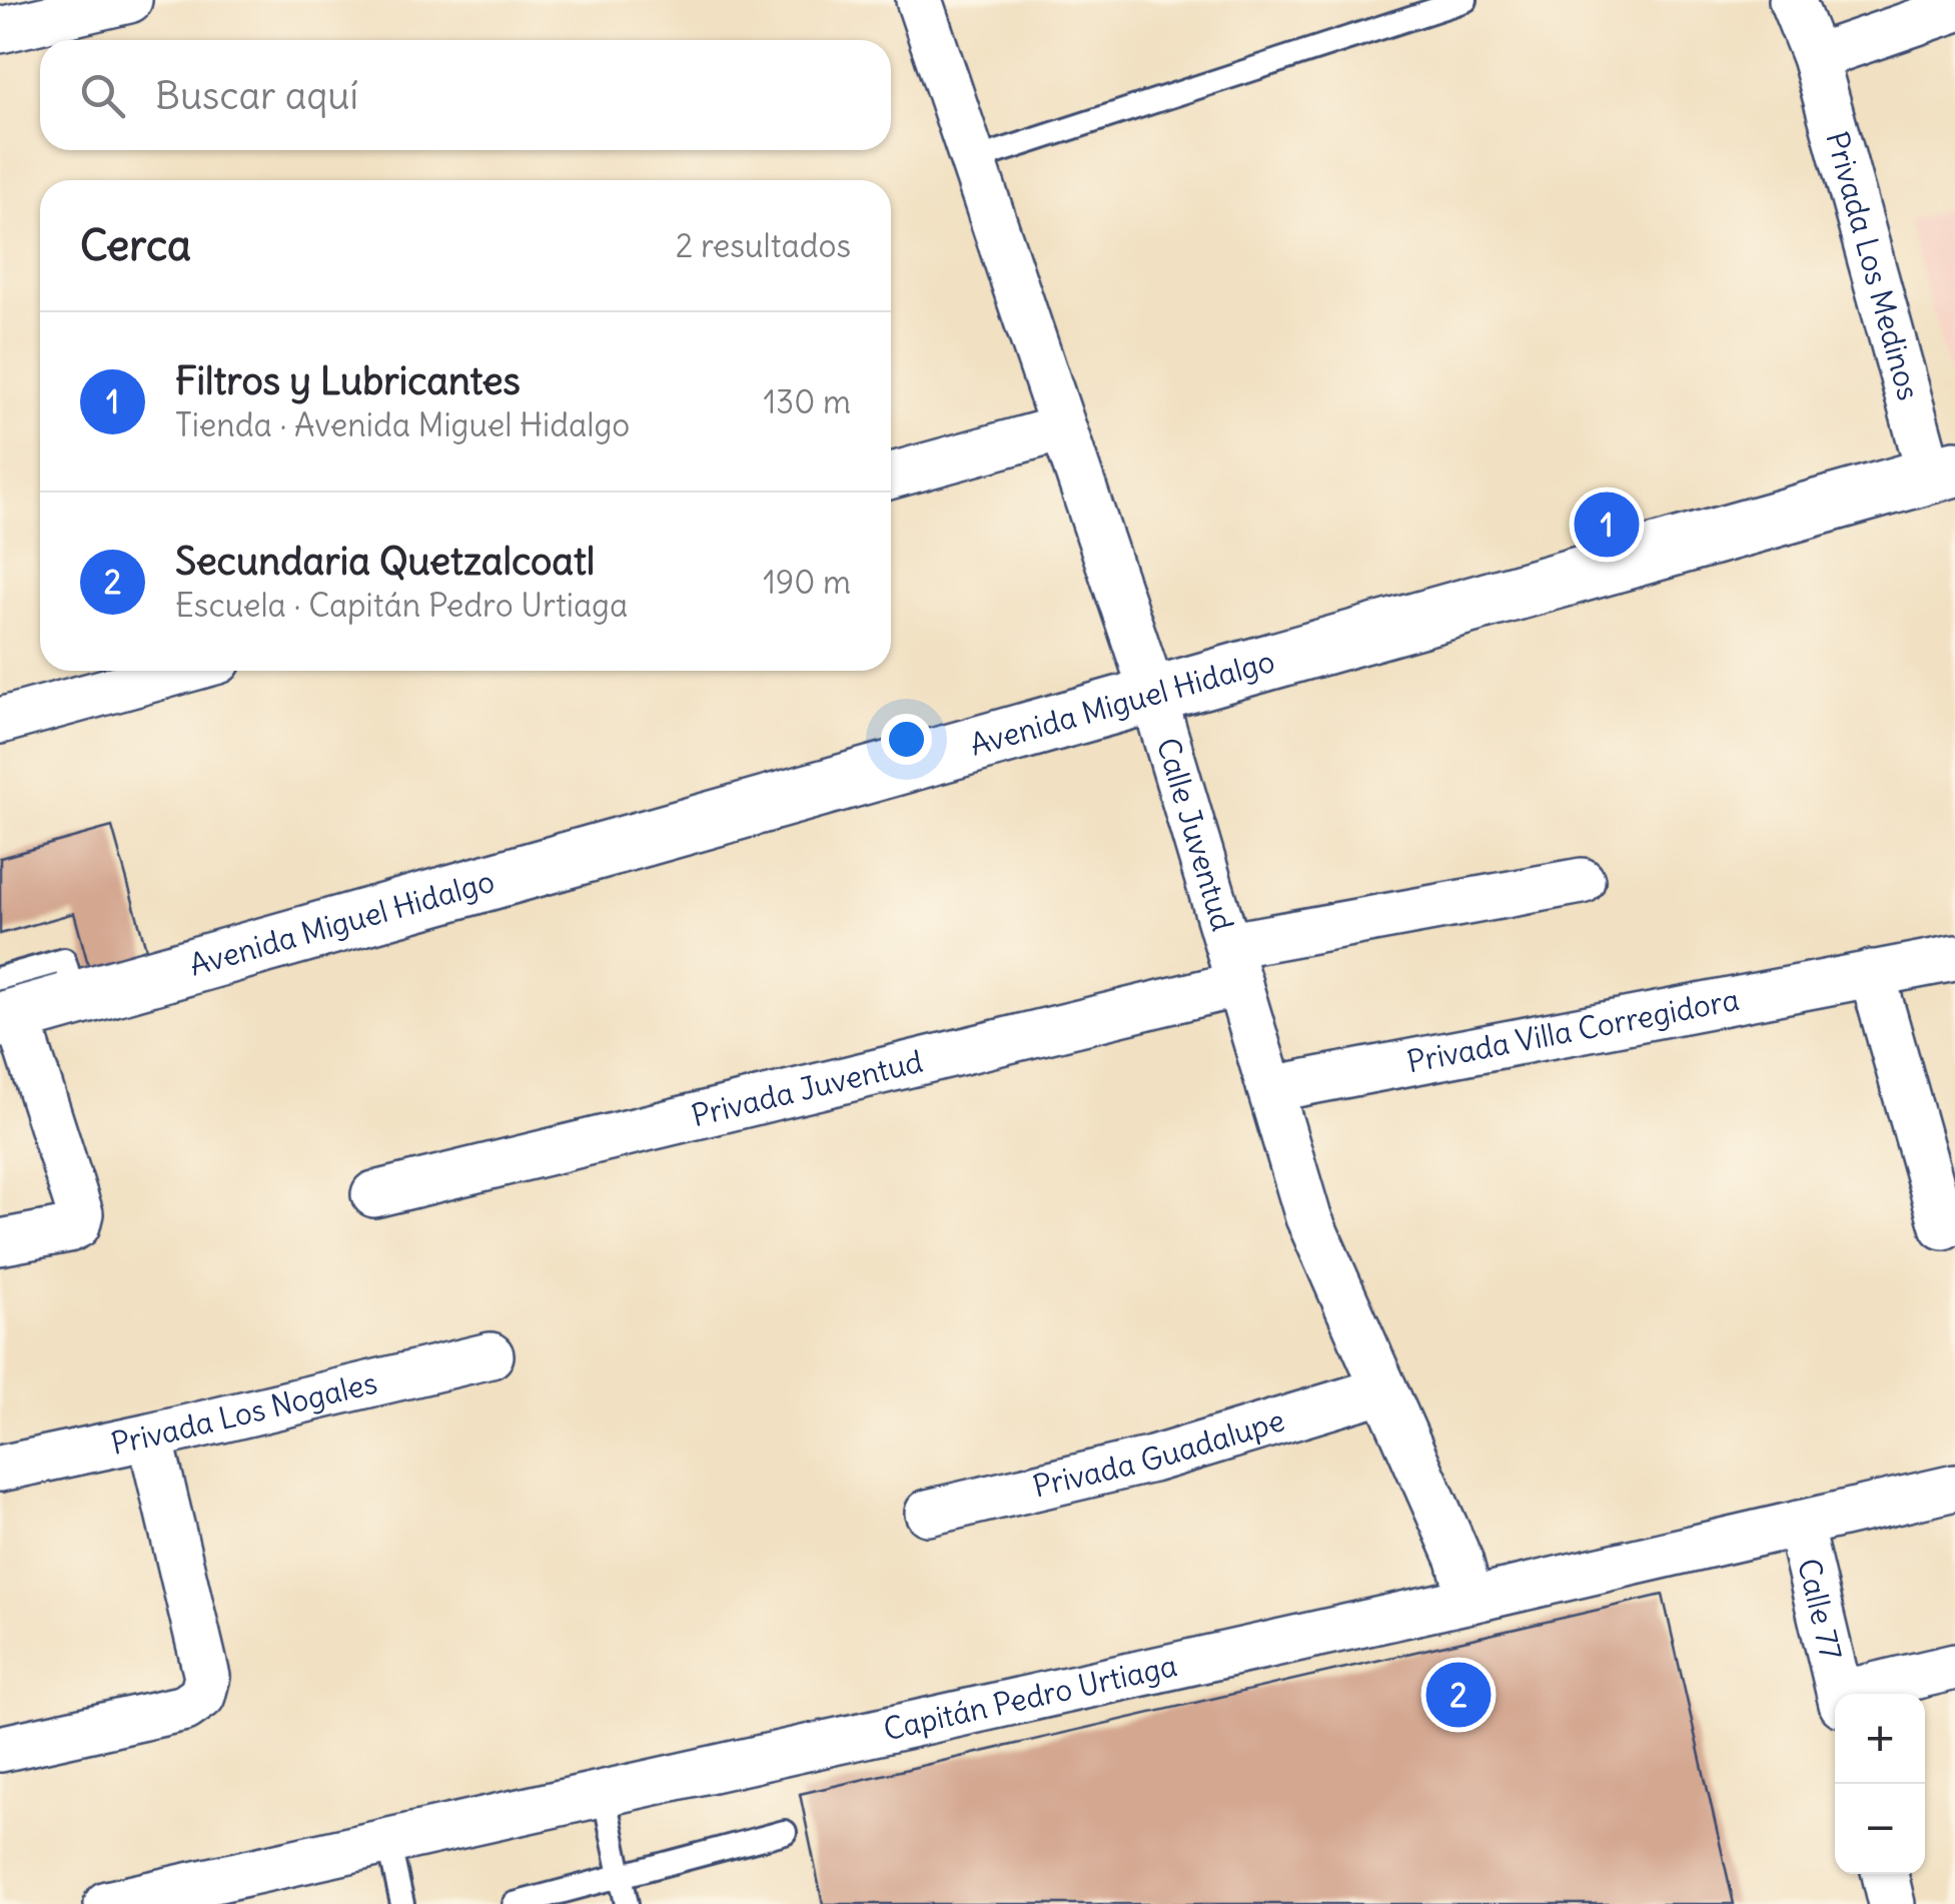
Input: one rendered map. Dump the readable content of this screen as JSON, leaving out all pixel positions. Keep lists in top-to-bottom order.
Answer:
{
  "streets": {
    "street": [
      "Privada Los Medinos",
      "Avenida Miguel Hidalgo",
      "Calle Juventud",
      "Privada Villa Corregidora",
      "Privada Juventud",
      "Privada Los Nogales",
      "Privada Guadalupe",
      "Calle 77",
      "Capitán Pedro Urtiaga"
    ]
  },
  "crossings": [
    ["Privada Los Medinos", "Avenida Miguel Hidalgo"],
    ["Avenida Miguel Hidalgo", "Calle Juventud"],
    ["Calle Juventud", "Privada Villa Corregidora"],
    ["Calle Juventud", "Privada Juventud"],
    ["Calle Juventud", "Privada Guadalupe"],
    ["Calle Juventud", "Capitán Pedro Urtiaga"],
    ["Calle 77", "Capitán Pedro Urtiaga"]
  ],
  "page": {
    "search": "Buscar aquí",
    "heading": ["Cerca", "2 resultados"],
    "list": [
      {
        "mark": "1",
        "name": "Filtros y Lubricantes",
        "note": "Tienda · Avenida Miguel Hidalgo",
        "value": "130 m"
      },
      {
        "mark": "2",
        "name": "Secundaria Quetzalcoatl",
        "note": "Escuela · Capitán Pedro Urtiaga",
        "value": "190 m"
      }
    ],
    "pins": ["1", "2"],
    "map_buttons": ["+", "−"]
  }
}
